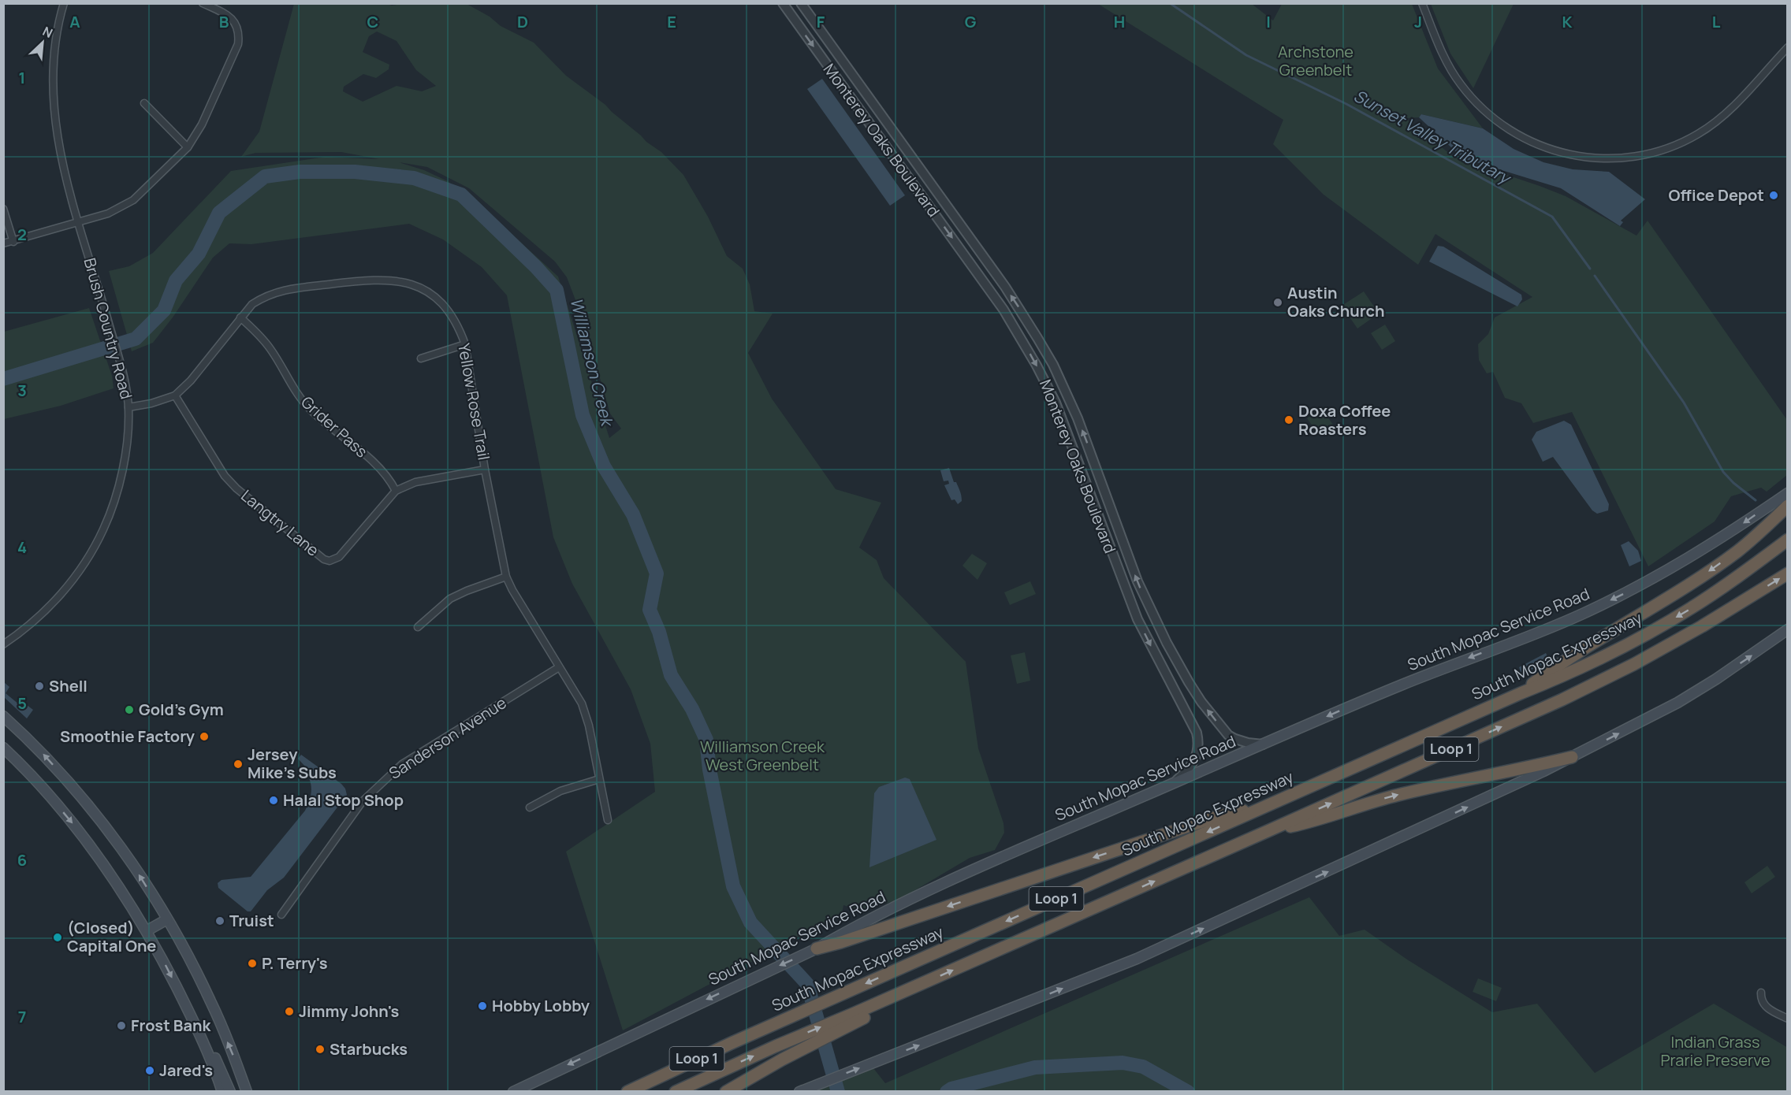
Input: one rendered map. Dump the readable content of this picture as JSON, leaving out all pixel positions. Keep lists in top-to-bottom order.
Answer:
{
  "streets": {
    "highway": ["South Mopac Expressway", "Loop 1"],
    "main road": ["South Mopac Service Road"],
    "street": [
      "Monterey Oaks Boulevard",
      "Brush Country Road",
      "Yellow Rose Trail",
      "Grider Pass",
      "Langtry Lane",
      "Sanderson Avenue"
    ]
  },
  "crossings": [
    ["Monterey Oaks Boulevard", "South Mopac Service Road"],
    ["Brush Country Road", "Yellow Rose Trail"],
    ["Yellow Rose Trail", "Grider Pass"],
    ["Yellow Rose Trail", "Langtry Lane"],
    ["Yellow Rose Trail", "Sanderson Avenue"],
    ["Grider Pass", "Langtry Lane"]
  ],
  "one_way": ["South Mopac Service Road"],
  "water": ["Sunset Valley Tributary", "Williamson Creek"],
  "parks": ["Archstone Greenbelt", "Williamson Creek West Greenbelt", "Indian Grass Prarie Preserve"],
  "places": [
    "Office Depot",
    "Austin Oaks Church",
    "Doxa Coffee Roasters",
    "Shell",
    "Gold's Gym",
    "Smoothie Factory",
    "Jersey Mike's Subs",
    "Halal Stop Shop",
    "Truist",
    "(Closed) Capital One",
    "P. Terry's",
    "Hobby Lobby",
    "Jimmy John's",
    "Frost Bank",
    "Starbucks",
    "Jared's"
  ],
  "north": "top right",
  "grid": {
    "columns": [
      "A",
      "B",
      "C",
      "D",
      "E",
      "F",
      "G",
      "H",
      "I",
      "J",
      "K",
      "L"
    ],
    "rows": [
      "1",
      "2",
      "3",
      "4",
      "5",
      "6",
      "7"
    ]
  }
}
